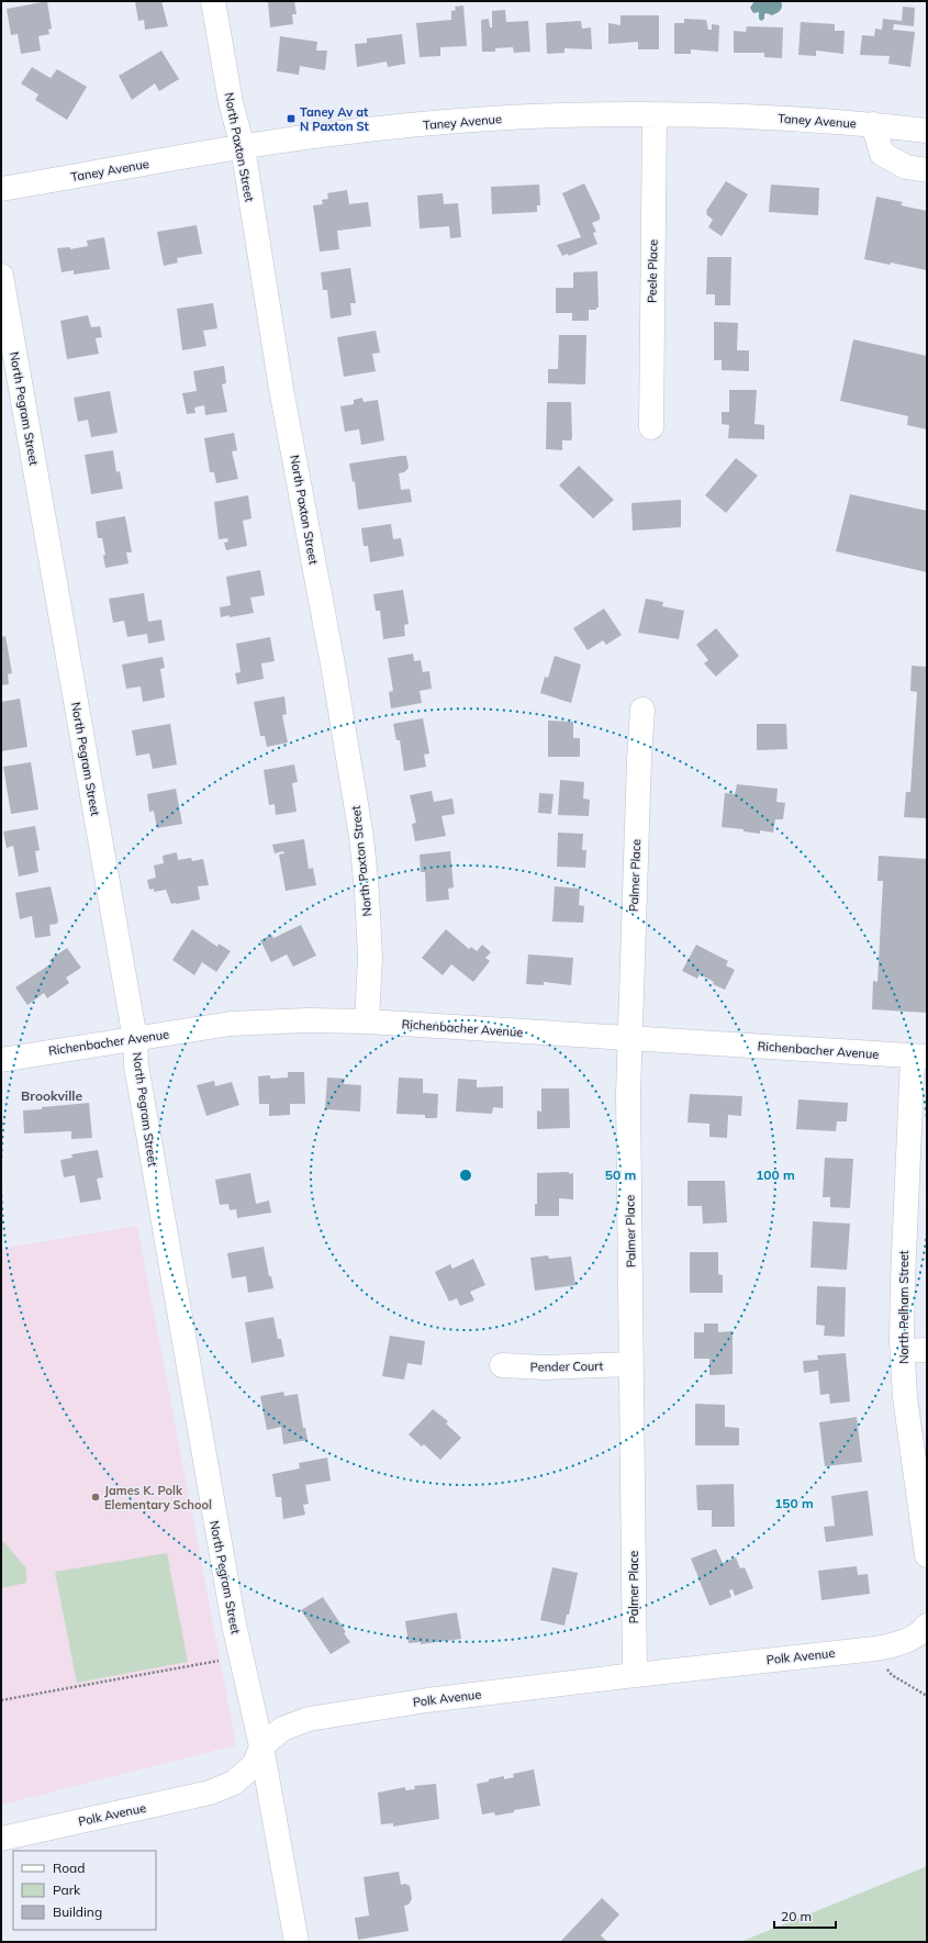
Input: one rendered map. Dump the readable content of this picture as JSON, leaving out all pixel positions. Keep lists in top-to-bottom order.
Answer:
{
  "streets": {
    "street": [
      "Taney Avenue",
      "North Paxton Street",
      "Peele Place",
      "North Pegram Street",
      "Palmer Place",
      "Richenbacher Avenue",
      "North Pelham Street",
      "Pender Court",
      "Polk Avenue"
    ]
  },
  "crossings": [
    ["Taney Avenue", "North Paxton Street"],
    ["Taney Avenue", "Peele Place"],
    ["North Paxton Street", "Richenbacher Avenue"],
    ["North Pegram Street", "Richenbacher Avenue"],
    ["North Pegram Street", "Polk Avenue"],
    ["Palmer Place", "Richenbacher Avenue"],
    ["Palmer Place", "Pender Court"],
    ["Palmer Place", "Polk Avenue"],
    ["Richenbacher Avenue", "North Pelham Street"]
  ],
  "districts": ["Brookville"],
  "places": {
    "transit": ["Taney Av at N Paxton St"],
    "other": ["James K. Polk Elementary School"]
  },
  "legend": ["Road", "Park", "Building"],
  "scale_bar": "20 m",
  "rings": ["50 m", "100 m", "150 m"]
}
